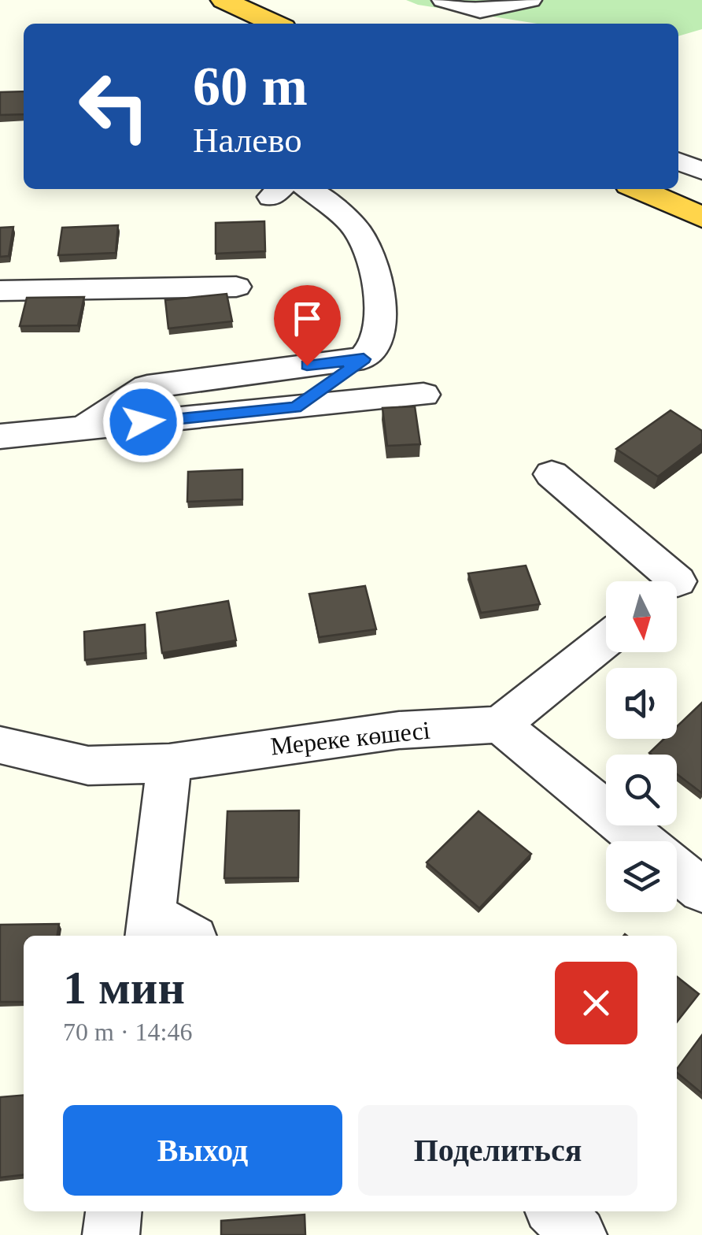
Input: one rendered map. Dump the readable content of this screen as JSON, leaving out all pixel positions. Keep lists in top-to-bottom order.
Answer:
{
  "streets": {
    "street": ["Мереке көшесі"]
  },
  "north": "bottom",
  "page": {
    "turn": ["60 m", "Налево"],
    "heading": ["1 мин", "70 m · 14:46"],
    "buttons": ["Выход", "Поделиться"]
  }
}
